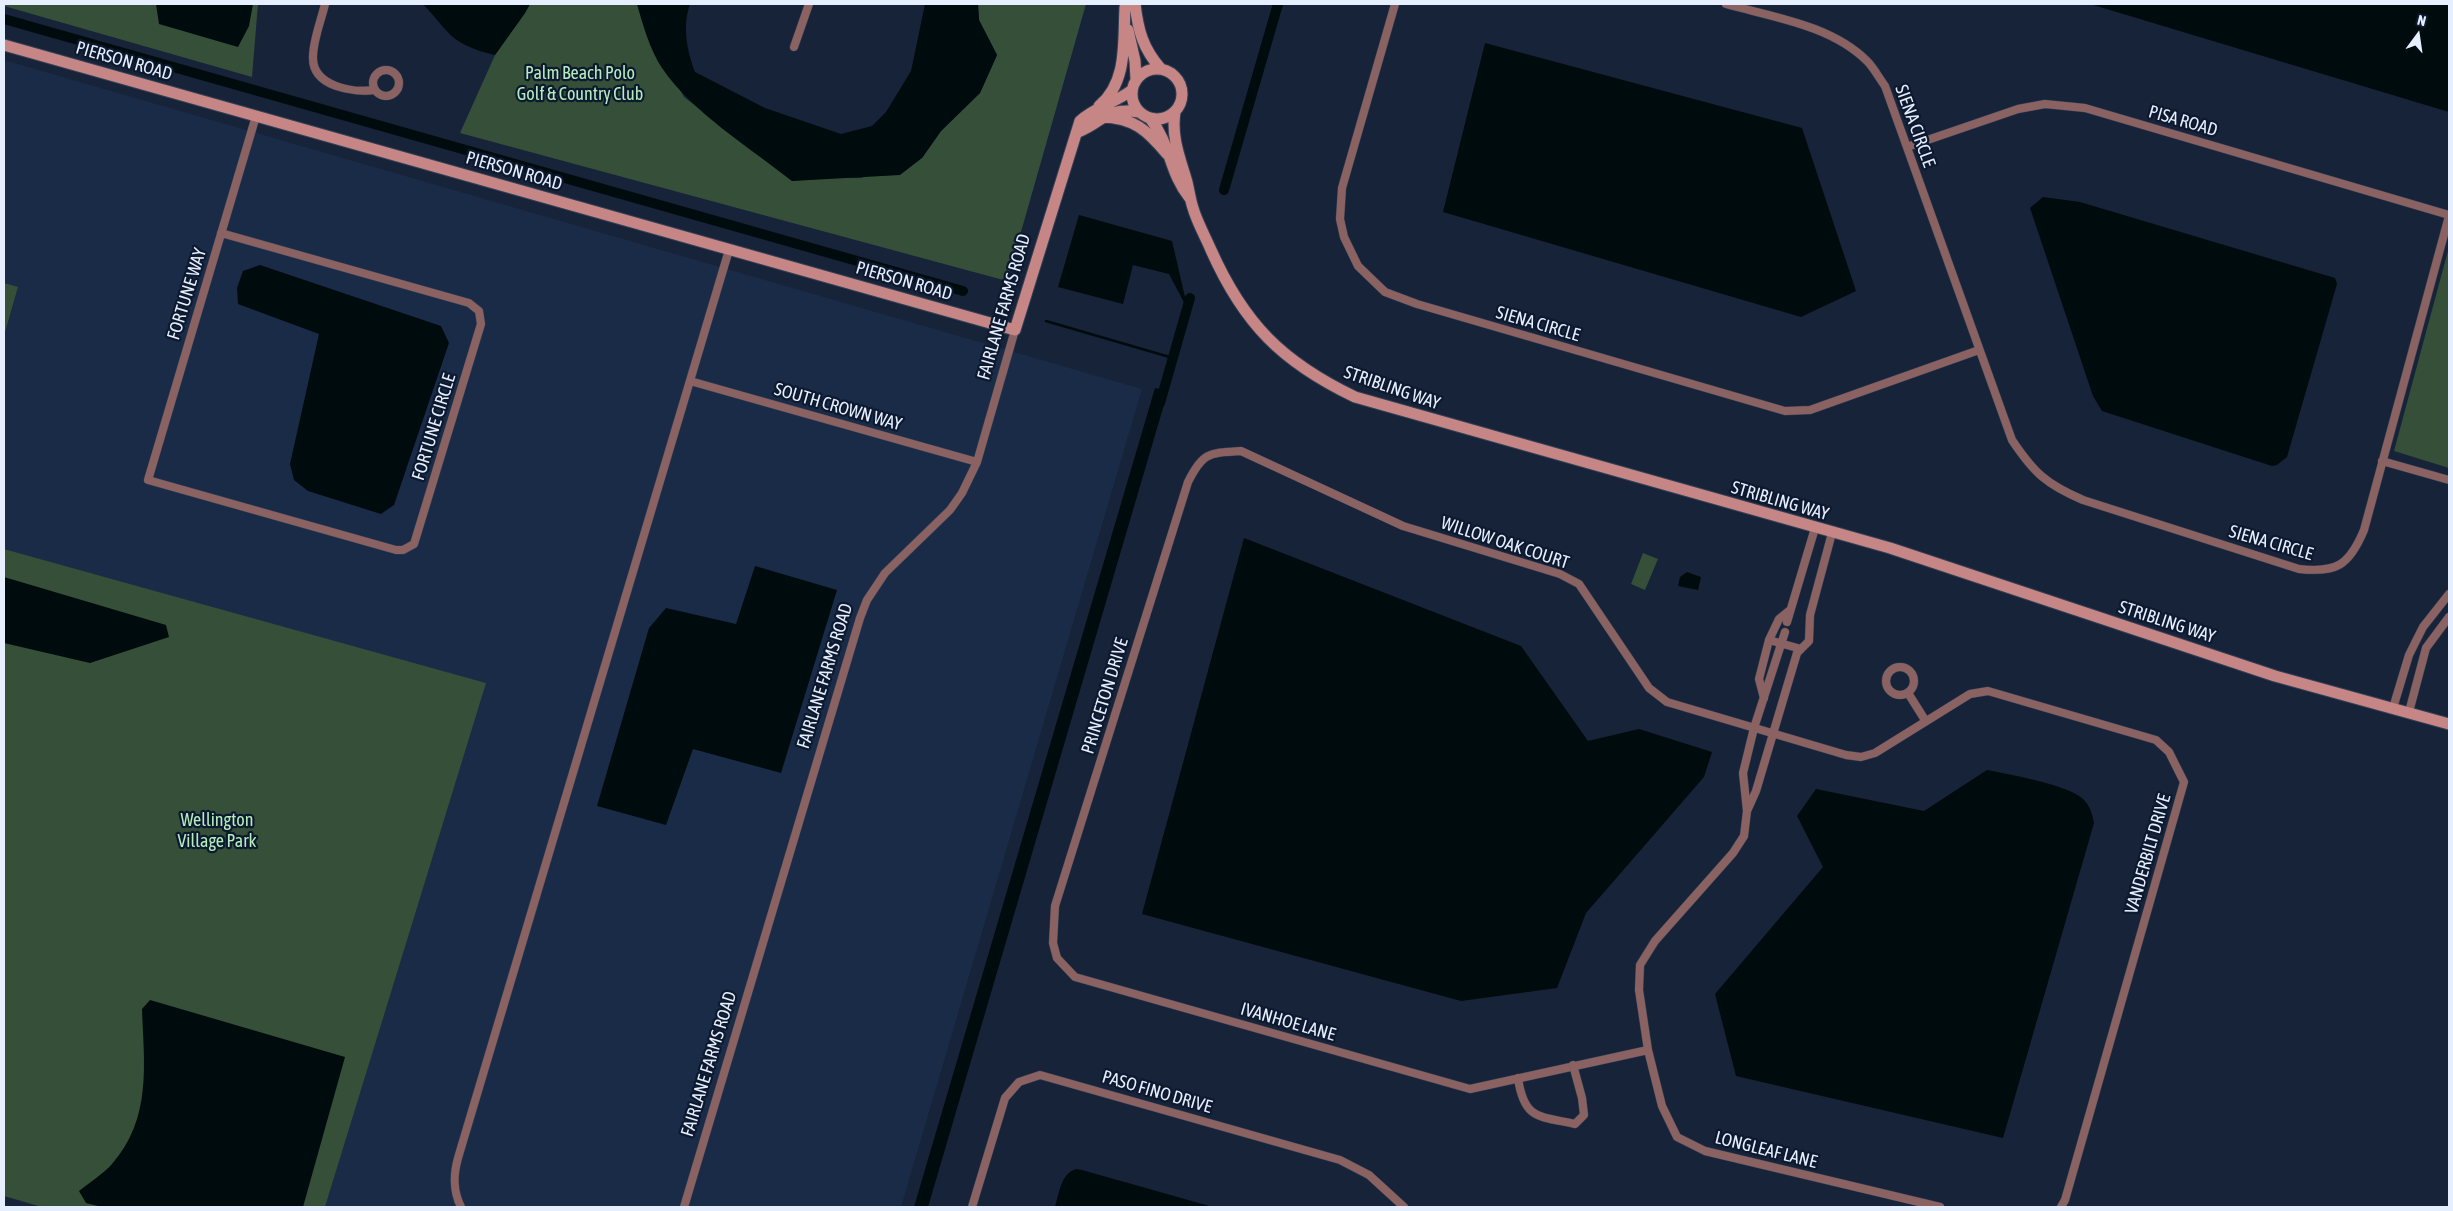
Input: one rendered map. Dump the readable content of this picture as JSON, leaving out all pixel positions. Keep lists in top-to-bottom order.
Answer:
{
  "streets": {
    "street": [
      "PIERSON ROAD",
      "PISA ROAD",
      "SIENA CIRCLE",
      "FORTUNE WAY",
      "FAIRLANE FARMS ROAD",
      "STRIBLING WAY",
      "SOUTH CROWN WAY",
      "FORTUNE CIRCLE",
      "WILLOW OAK COURT",
      "PRINCETON DRIVE",
      "VANDERBILT DRIVE",
      "IVANHOE LANE",
      "PASO FINO DRIVE",
      "LONGLEAF LANE"
    ]
  },
  "crossings": [
    ["PIERSON ROAD", "FORTUNE WAY"],
    ["PIERSON ROAD", "FAIRLANE FARMS ROAD"],
    ["PISA ROAD", "SIENA CIRCLE"],
    ["FORTUNE WAY", "FORTUNE CIRCLE"],
    ["FAIRLANE FARMS ROAD", "STRIBLING WAY"],
    ["FAIRLANE FARMS ROAD", "SOUTH CROWN WAY"],
    ["WILLOW OAK COURT", "PRINCETON DRIVE"],
    ["WILLOW OAK COURT", "VANDERBILT DRIVE"],
    ["PRINCETON DRIVE", "IVANHOE LANE"],
    ["IVANHOE LANE", "LONGLEAF LANE"]
  ],
  "parks": ["Palm Beach Polo Golf & Country Club", "Wellington Village Park"],
  "north": "top"
}
